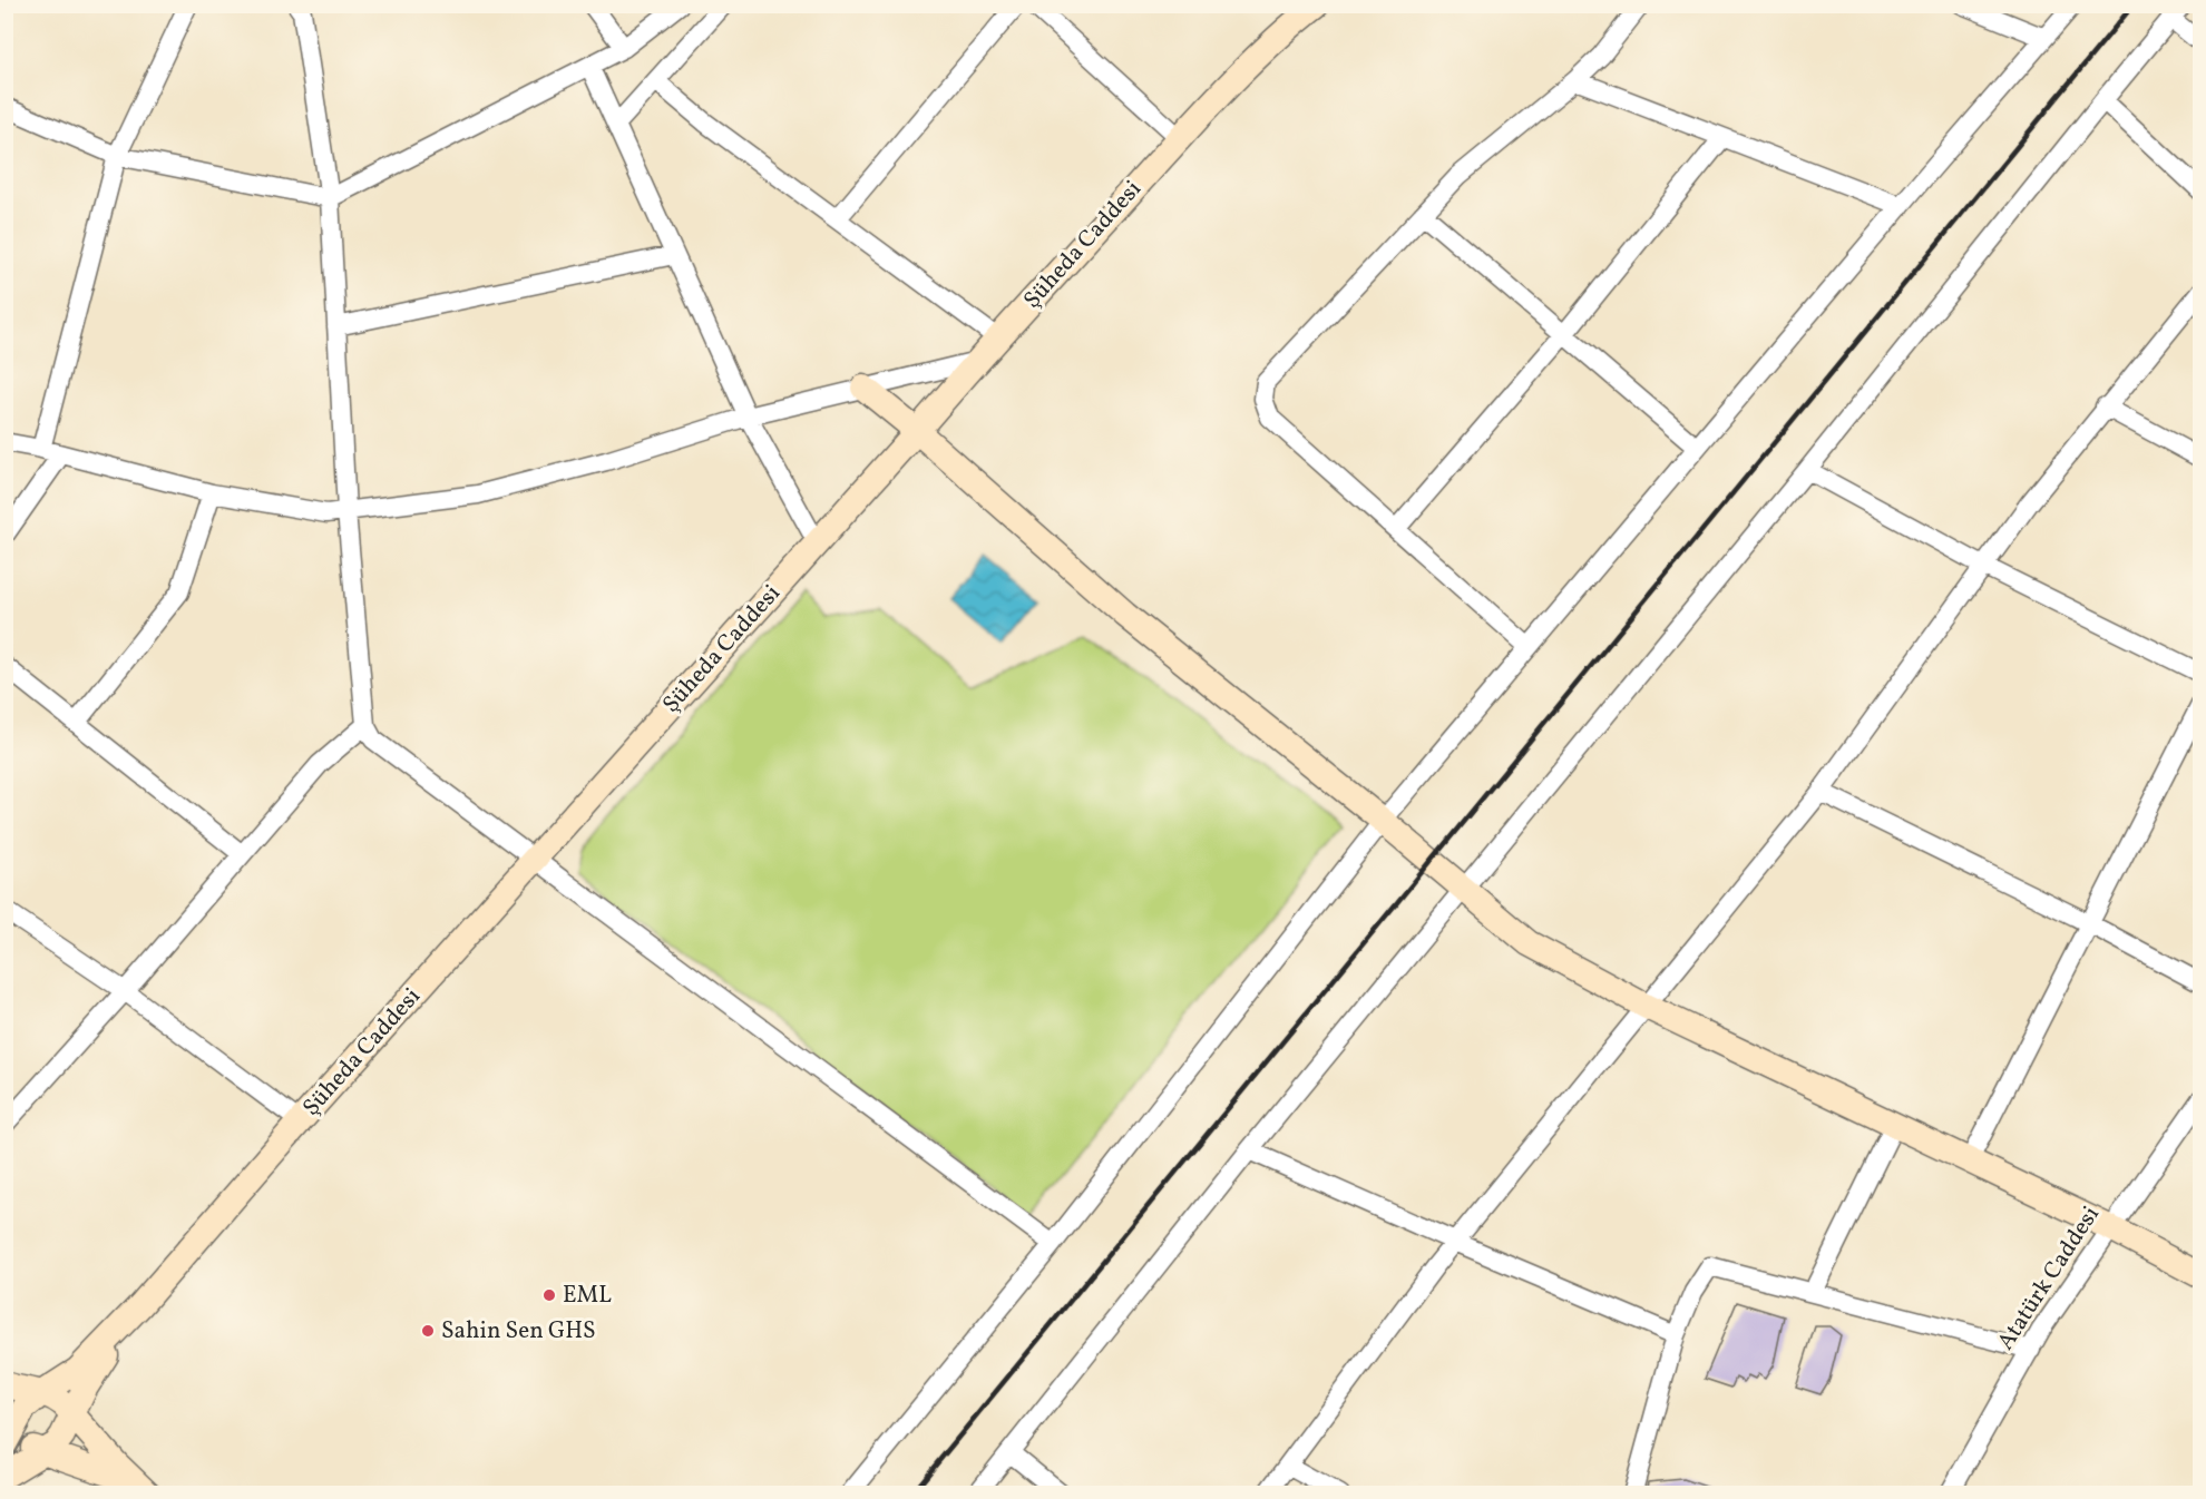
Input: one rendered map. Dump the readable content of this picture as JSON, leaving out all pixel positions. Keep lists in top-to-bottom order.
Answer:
{
  "streets": {
    "main road": ["Şüheda Caddesi"],
    "street": ["Atatürk Caddesi"]
  },
  "places": ["EML", "Sahin Sen GHS"]
}
